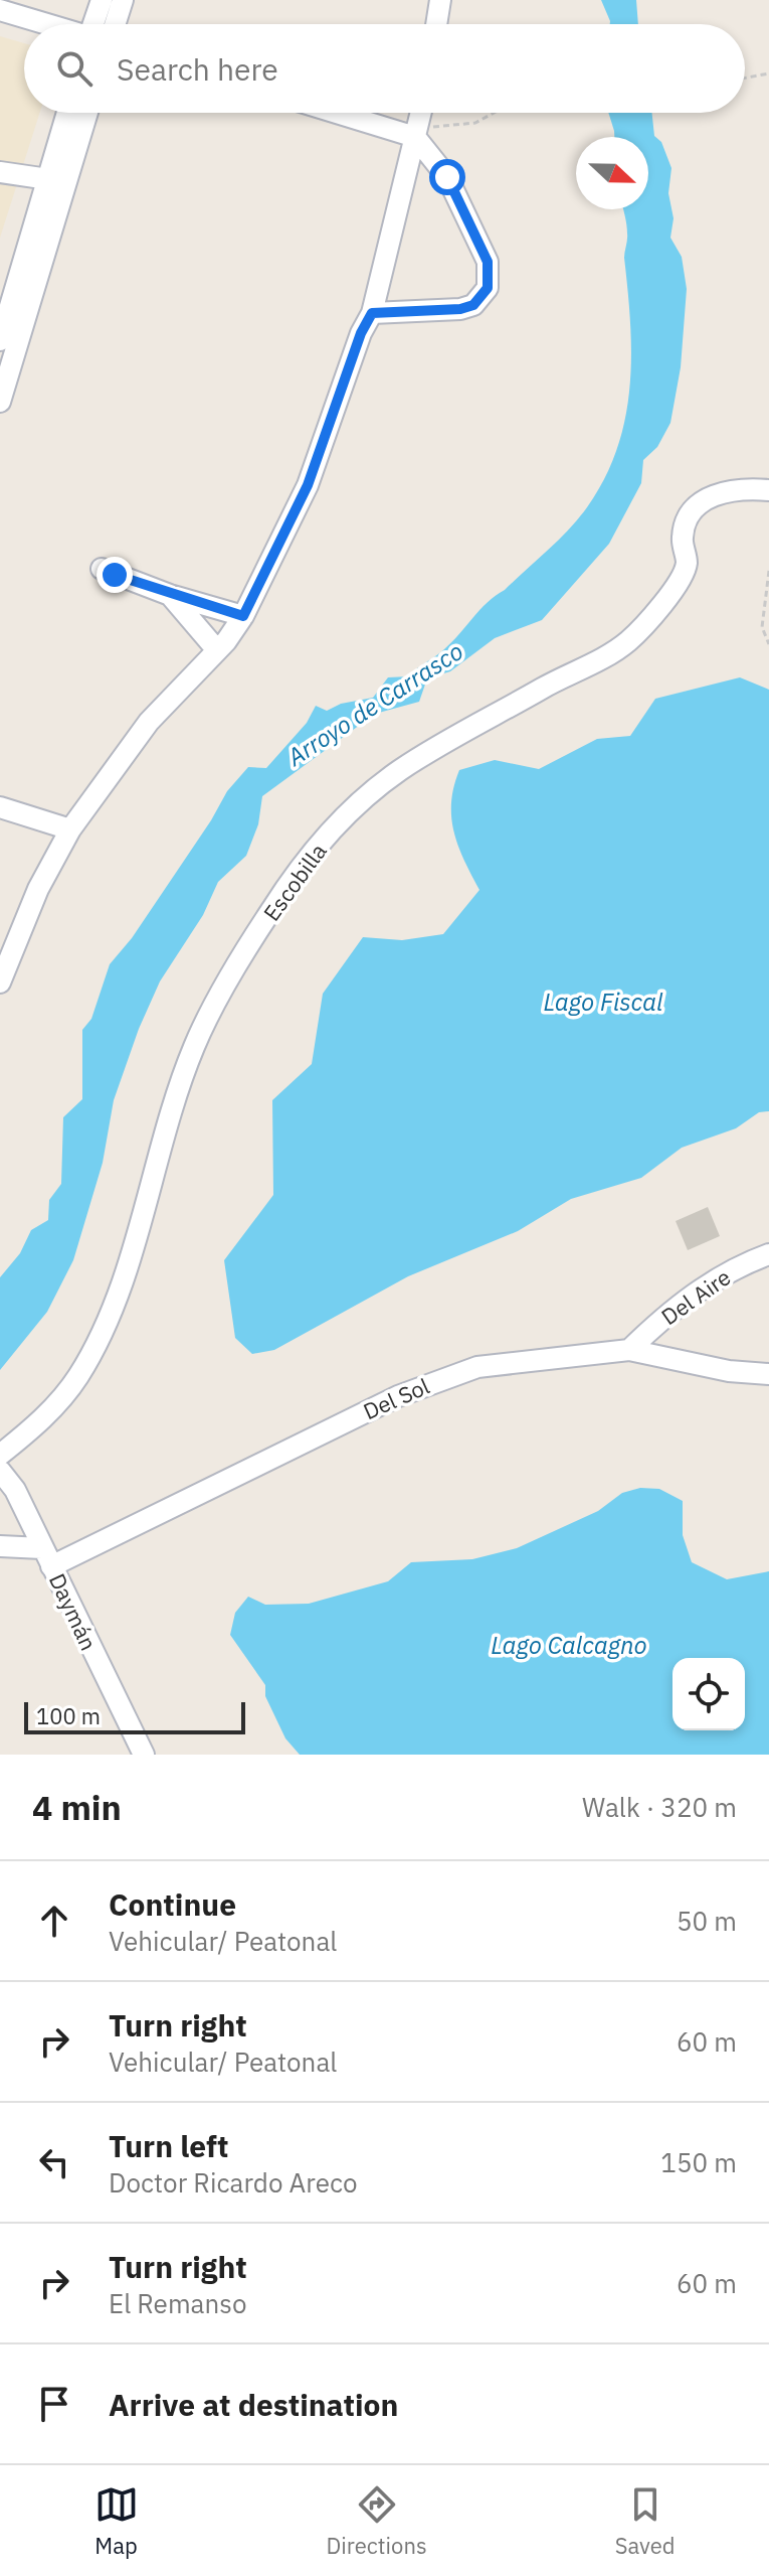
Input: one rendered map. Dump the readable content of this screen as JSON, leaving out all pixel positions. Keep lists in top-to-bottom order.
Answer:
{
  "streets": {
    "street": [
      "Escobilla",
      "Del Aire",
      "Del Sol",
      "Daymán"
    ]
  },
  "crossings": [
    ["Del Aire", "Del Sol"],
    ["Del Sol", "Daymán"]
  ],
  "water": ["Arroyo de Carrasco", "Lago Fiscal", "Lago Calcagno"],
  "scale_bar": "100 m",
  "north": "right",
  "page": {
    "search": "Search here",
    "scale": "100 m",
    "heading": ["4 min", "Walk · 320 m"],
    "list": [
      ["Continue", "Vehicular/ Peatonal", "50 m"],
      ["Turn right", "Vehicular/ Peatonal", "60 m"],
      ["Turn left", "Doctor Ricardo Areco", "150 m"],
      ["Turn right", "El Remanso", "60 m"],
      "Arrive at destination"
    ],
    "nav": ["Map", "Directions", "Saved"]
  }
}
